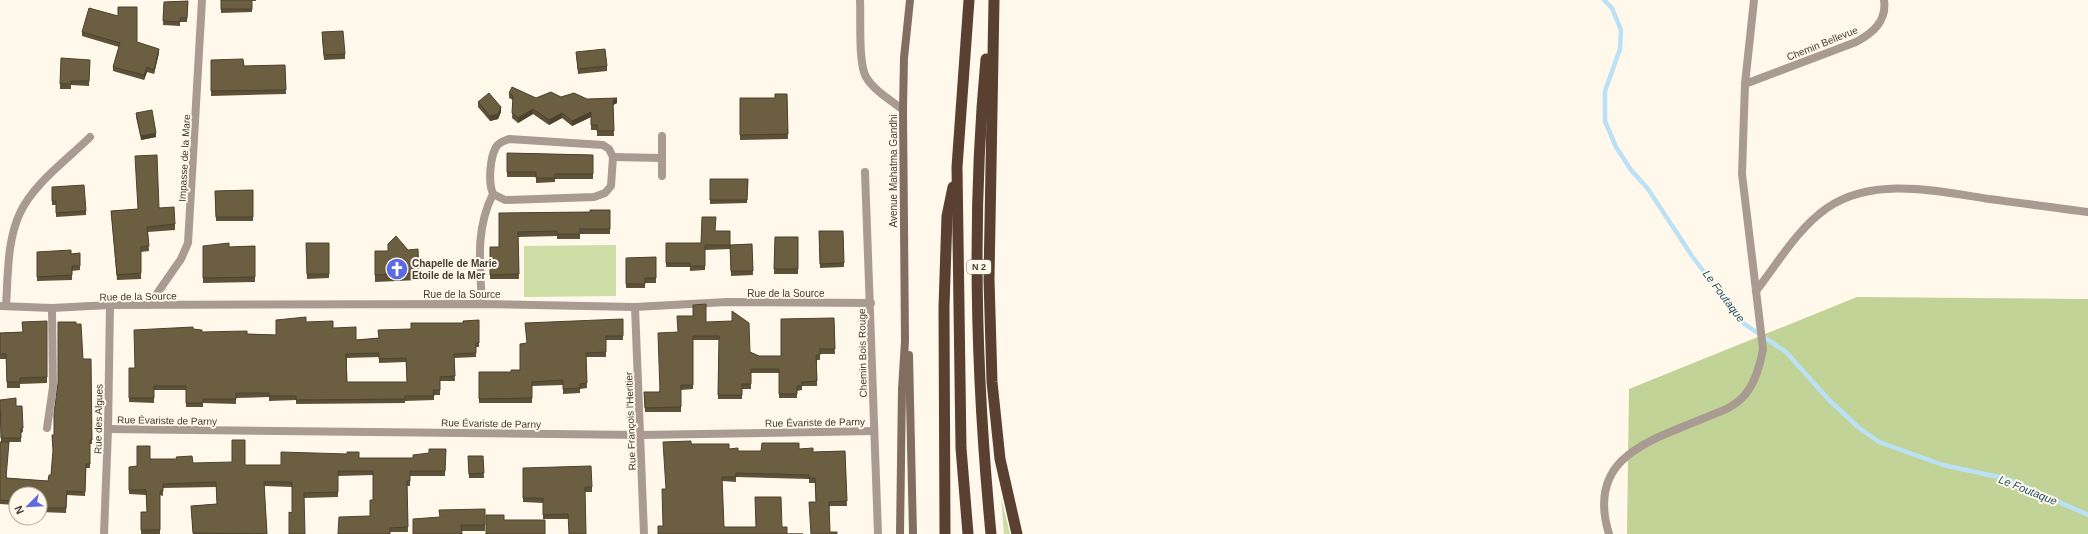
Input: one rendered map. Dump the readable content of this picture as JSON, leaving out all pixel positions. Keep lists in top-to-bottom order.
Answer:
{
  "streets": {
    "highway": ["N 2"],
    "main road": ["Avenue Mahatma Gandhi"],
    "street": [
      "Chemin Bellevue",
      "Impasse de la Mare",
      "Rue de la Source",
      "Chemin Bois Rouge",
      "Rue des Algues",
      "Rue Évariste de Parny",
      "Rue François l'Heritier"
    ]
  },
  "crossings": [
    ["Impasse de la Mare", "Rue de la Source"],
    ["Rue de la Source", "Chemin Bois Rouge"],
    ["Rue de la Source", "Rue des Algues"],
    ["Rue de la Source", "Rue François l'Heritier"],
    ["Chemin Bois Rouge", "Rue Évariste de Parny"],
    ["Rue des Algues", "Rue Évariste de Parny"],
    ["Rue Évariste de Parny", "Rue François l'Heritier"]
  ],
  "water": ["Le Foutaque"],
  "places": {
    "church": ["Chapelle de Marie Etoile de la Mer"]
  },
  "north": "bottom left"
}
